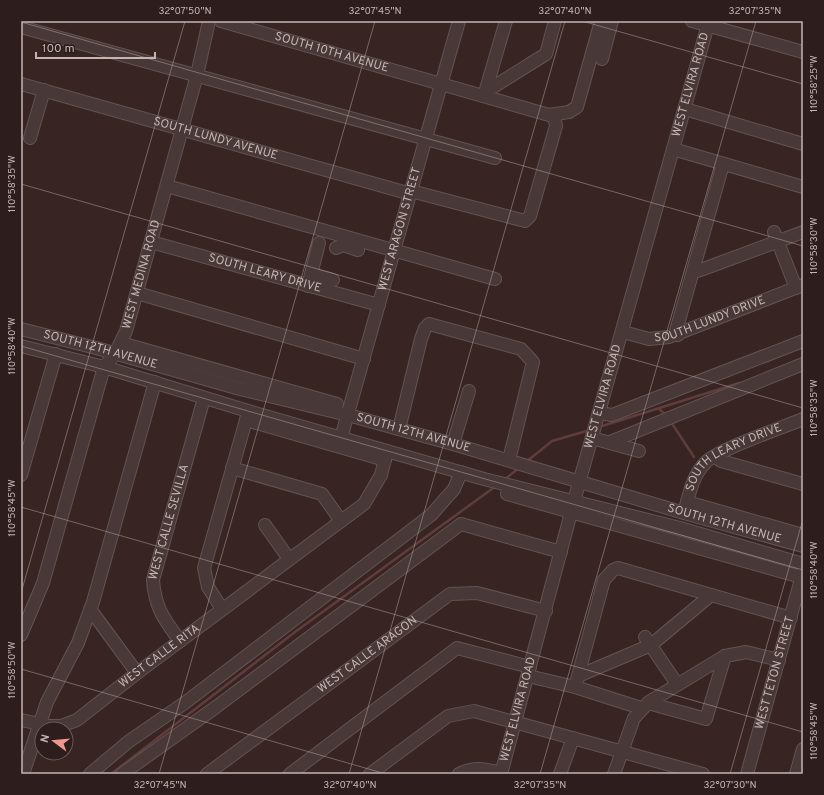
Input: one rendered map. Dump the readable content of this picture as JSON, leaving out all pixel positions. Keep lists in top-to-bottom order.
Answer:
{
  "streets": {
    "street": [
      "SOUTH 10TH AVENUE",
      "WEST ELVIRA ROAD",
      "SOUTH LUNDY AVENUE",
      "WEST ARAGON STREET",
      "SOUTH LEARY DRIVE",
      "WEST MEDINA ROAD",
      "SOUTH LUNDY DRIVE",
      "SOUTH 12TH AVENUE",
      "WEST CALLE SEVILLA",
      "WEST CALLE ARAGON",
      "WEST CALLE RITA",
      "WEST TETON STREET"
    ]
  },
  "crossings": [
    ["SOUTH 10TH AVENUE", "SOUTH LUNDY AVENUE"],
    ["SOUTH 10TH AVENUE", "WEST ARAGON STREET"],
    ["WEST ELVIRA ROAD", "SOUTH LUNDY DRIVE"],
    ["WEST ELVIRA ROAD", "SOUTH 12TH AVENUE"],
    ["WEST ELVIRA ROAD", "WEST CALLE ARAGON"],
    ["SOUTH LUNDY AVENUE", "WEST ARAGON STREET"],
    ["SOUTH LUNDY AVENUE", "WEST MEDINA ROAD"],
    ["WEST ARAGON STREET", "SOUTH LEARY DRIVE"],
    ["WEST ARAGON STREET", "SOUTH 12TH AVENUE"],
    ["SOUTH LEARY DRIVE", "WEST MEDINA ROAD"],
    ["SOUTH LEARY DRIVE", "SOUTH 12TH AVENUE"],
    ["WEST MEDINA ROAD", "SOUTH 12TH AVENUE"],
    ["SOUTH 12TH AVENUE", "WEST CALLE SEVILLA"],
    ["SOUTH 12TH AVENUE", "WEST CALLE RITA"],
    ["SOUTH 12TH AVENUE", "WEST TETON STREET"],
    ["WEST CALLE SEVILLA", "WEST CALLE RITA"]
  ],
  "scale_bar": "100 m",
  "north": "left",
  "coordinates": [
    "32°07'50\"N",
    "32°07'45\"N",
    "32°07'40\"N",
    "32°07'35\"N",
    "110°58'25\"W",
    "110°58'35\"W",
    "110°58'30\"W",
    "110°58'40\"W",
    "110°58'45\"W",
    "110°58'50\"W",
    "32°07'30\"N"
  ]
}
